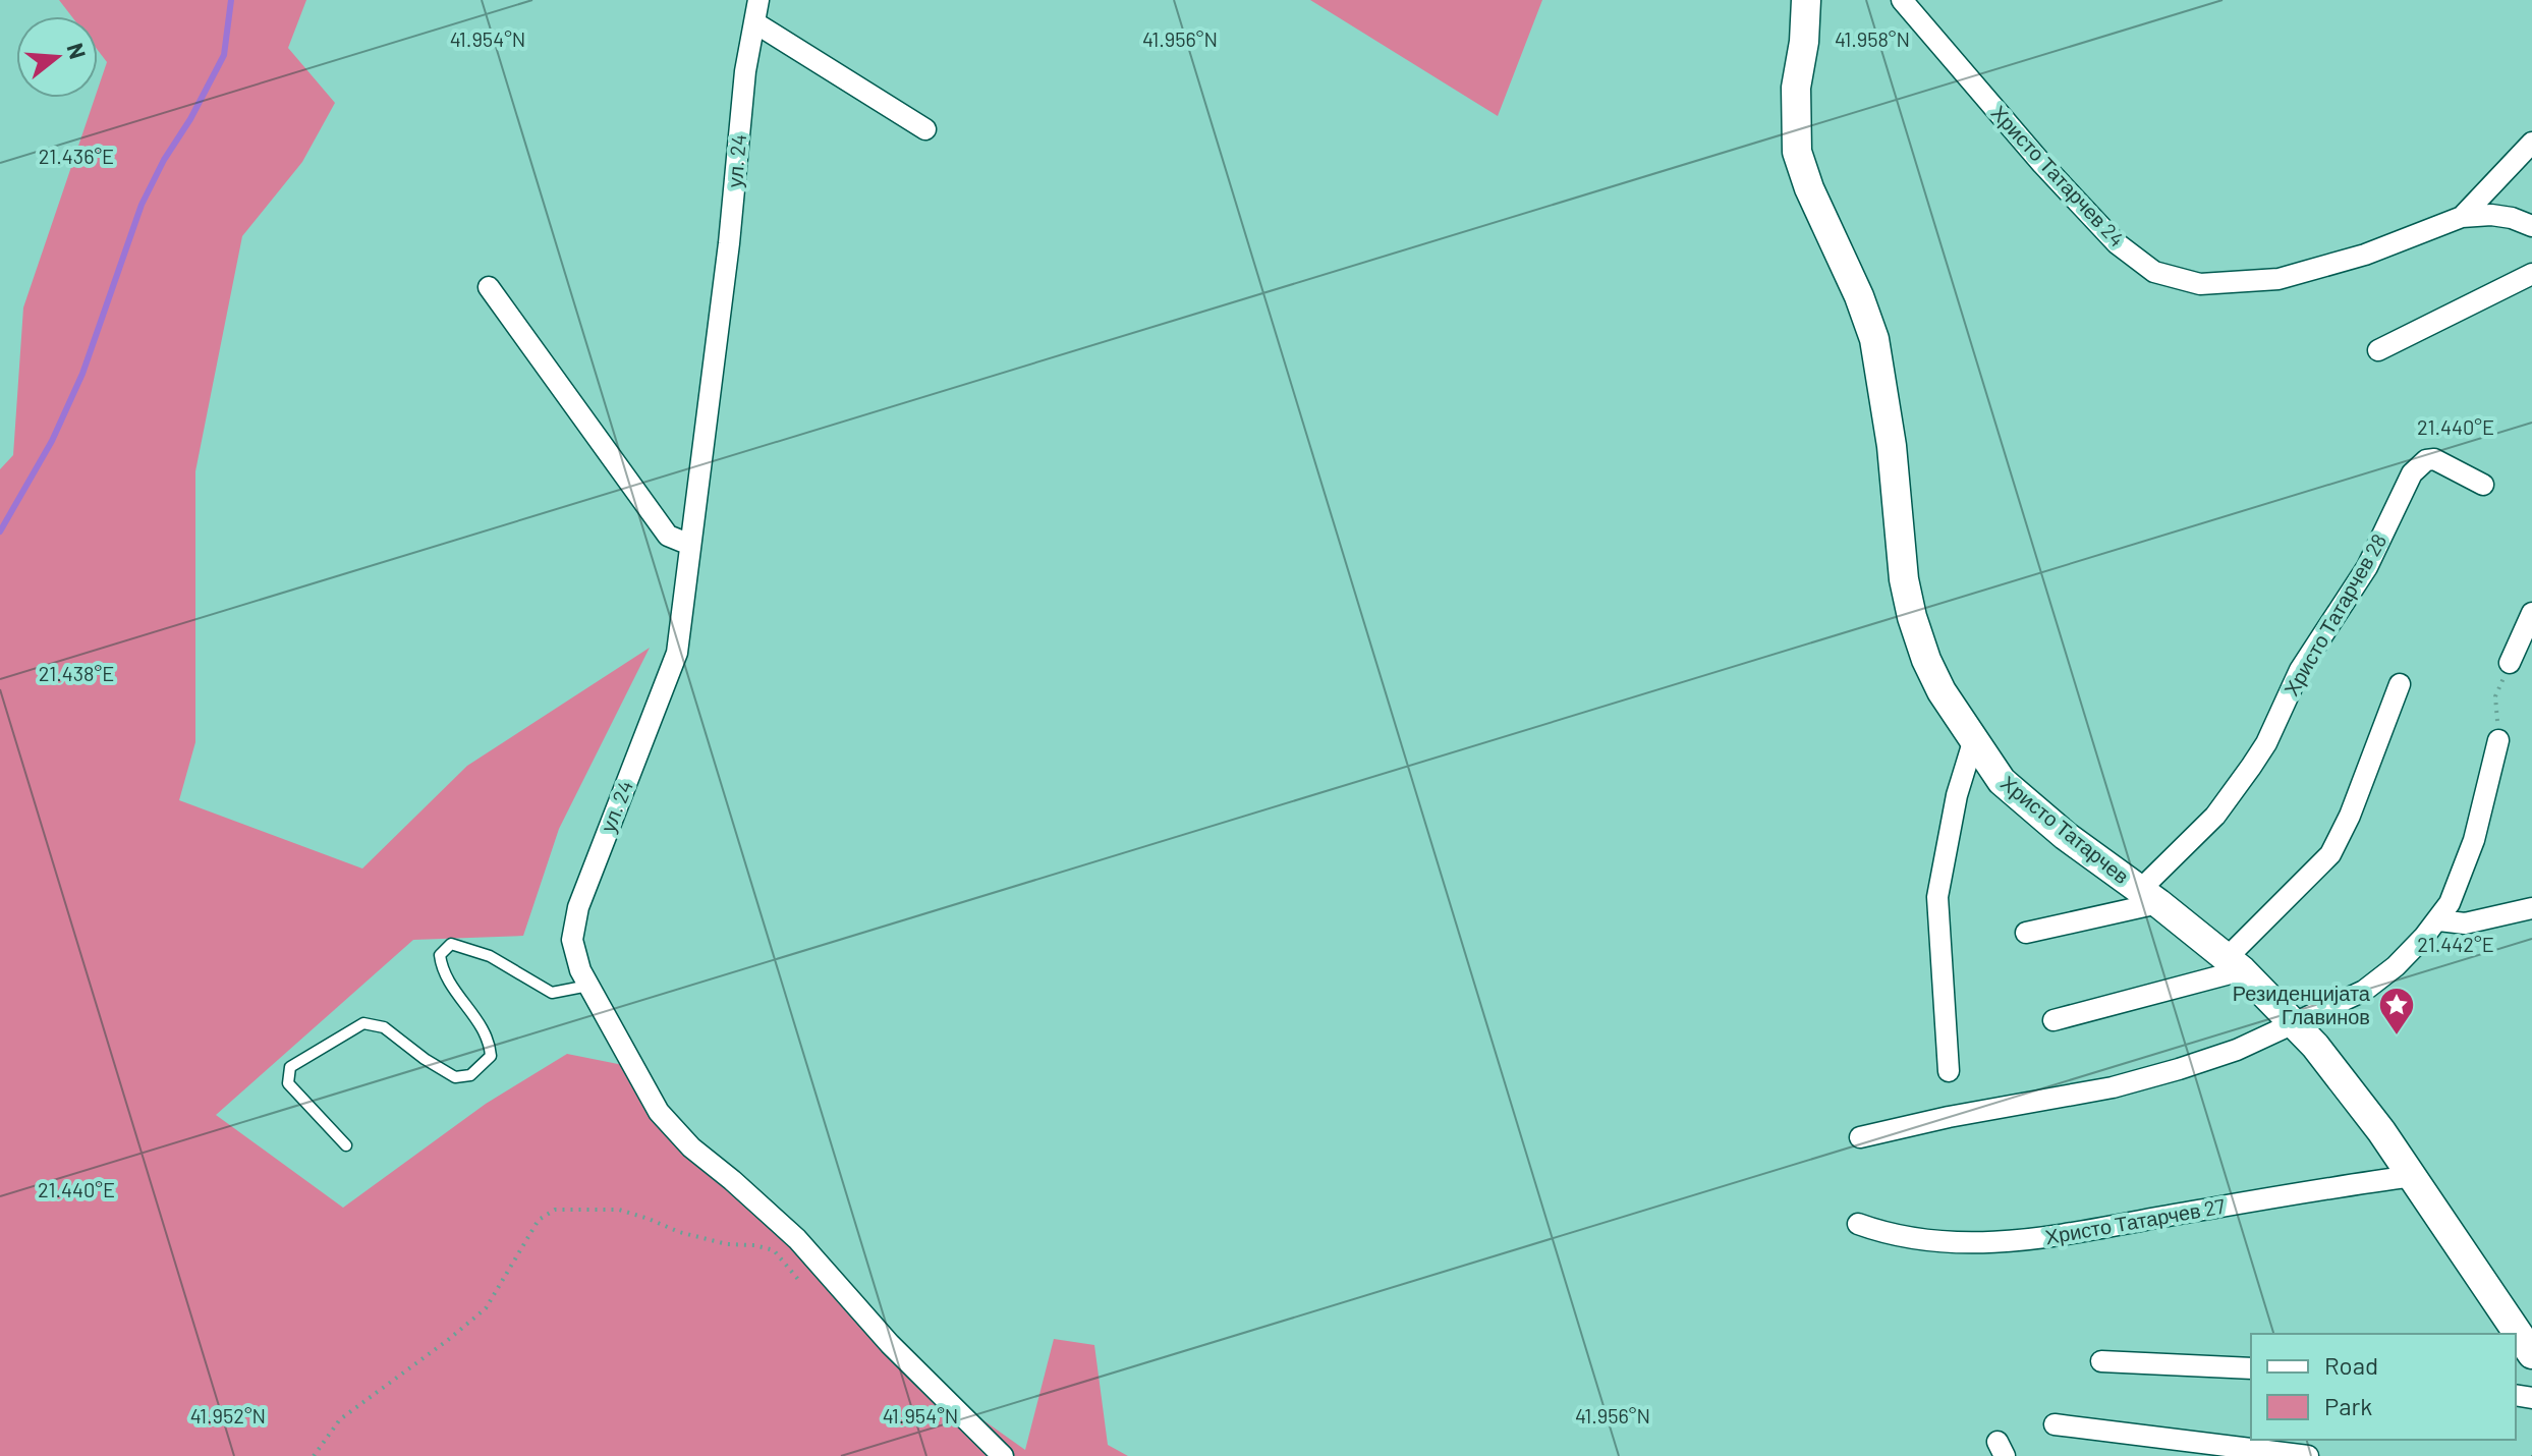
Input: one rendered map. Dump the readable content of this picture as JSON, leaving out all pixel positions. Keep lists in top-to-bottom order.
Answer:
{
  "streets": {
    "main road": ["Христо Татарчев"],
    "street": [
      "ул. 24",
      "Христо Татарчев 24",
      "Христо Татарчев 28",
      "Христо Татарчев 27"
    ]
  },
  "crossings": [
    ["Христо Татарчев 28", "Христо Татарчев"],
    ["Христо Татарчев", "Христо Татарчев 27"]
  ],
  "places": {
    "place": ["Резиденцијата Главинов"]
  },
  "legend": ["Road", "Park"],
  "north": "right",
  "coordinates": [
    "41.954°N",
    "41.956°N",
    "41.958°N",
    "21.436°E",
    "21.440°E",
    "21.438°E",
    "21.442°E",
    "41.952°N"
  ]
}
